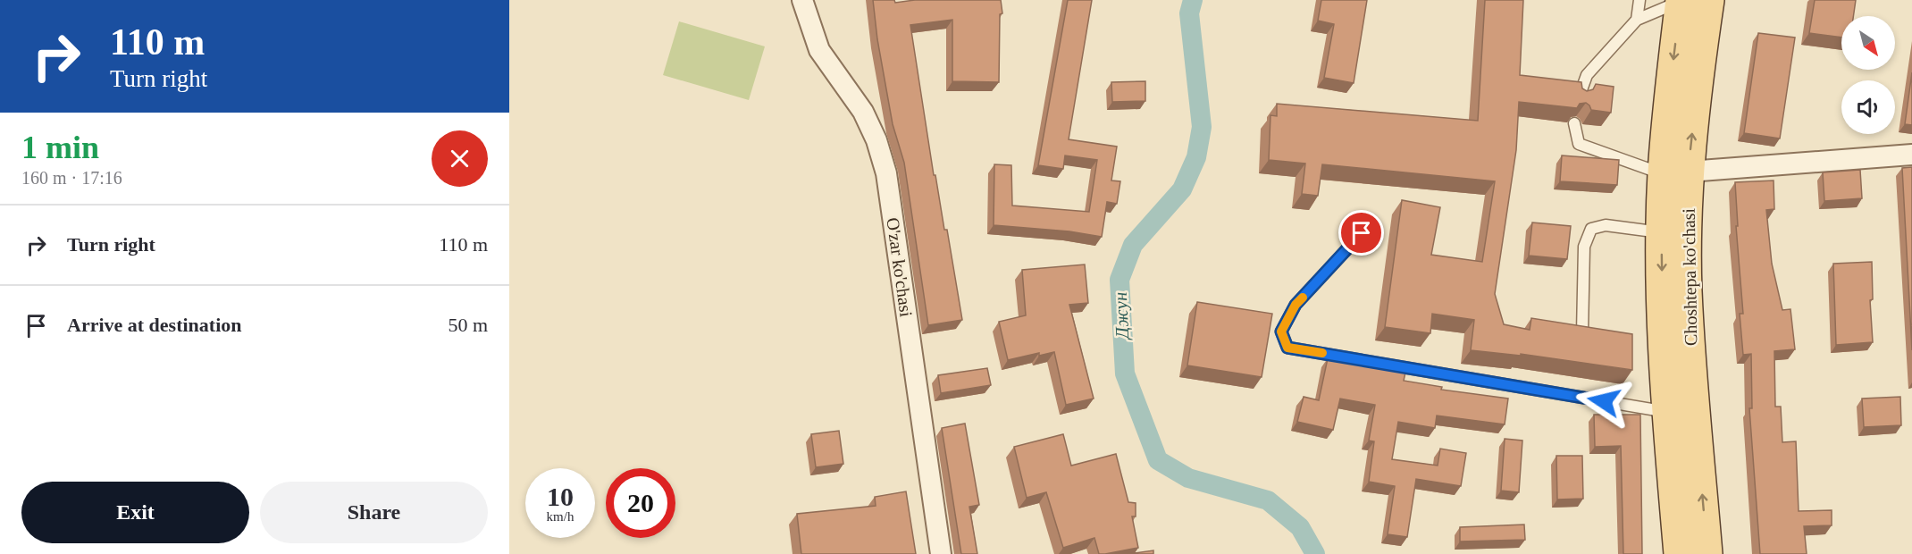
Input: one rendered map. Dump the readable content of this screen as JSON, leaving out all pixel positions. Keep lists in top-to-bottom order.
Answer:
{
  "streets": {
    "main road": ["Choshtepa ko'chasi"],
    "street": ["O'zar ko'chasi"]
  },
  "water": ["Джун"],
  "north": "bottom right",
  "page": {
    "turn": ["110 m", "Turn right"],
    "heading": ["1 min", "160 m · 17:16"],
    "list": [
      {
        "name": "Turn right",
        "value": "110 m"
      },
      {
        "name": "Arrive at destination",
        "value": "50 m"
      }
    ],
    "speed": "10 km/h",
    "limit": "20",
    "buttons": ["Exit", "Share"]
  }
}
